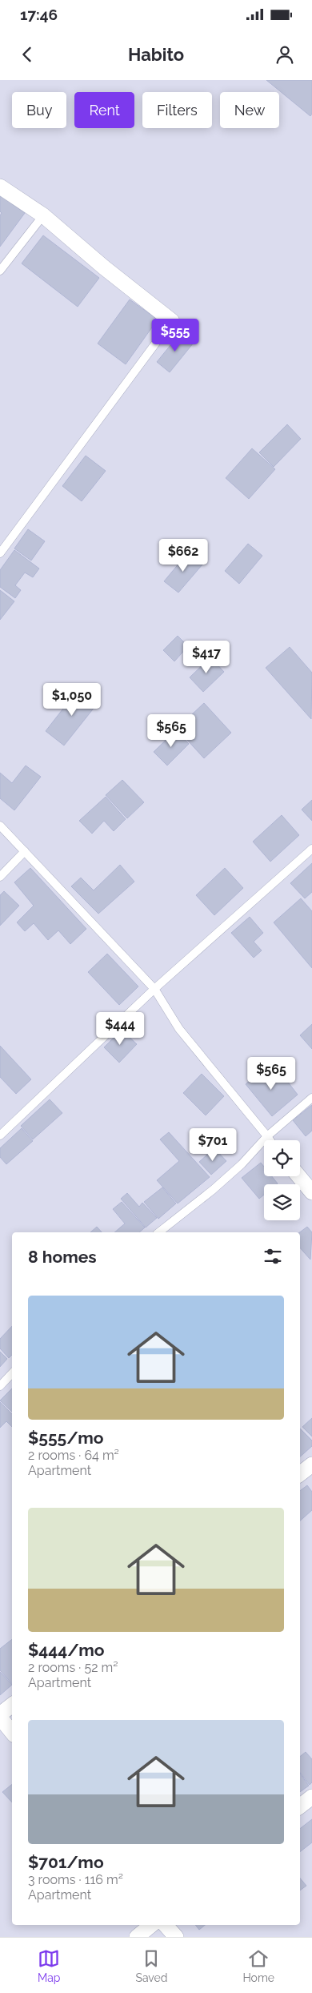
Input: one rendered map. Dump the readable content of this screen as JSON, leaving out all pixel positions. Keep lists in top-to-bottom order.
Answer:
{
  "page": {
    "status": "17:46",
    "header": "Habito",
    "chip": [
      "Buy",
      "Rent",
      "Filters",
      "New"
    ],
    "price": [
      "$555",
      "$662",
      "$417",
      "$1,050",
      "$565",
      "$444",
      "$565",
      "$701"
    ],
    "heading": "8 homes",
    "list": [
      {
        "name": "$555/mo",
        "note": "2 rooms · 64 m² · Apartment"
      },
      {
        "name": "$444/mo",
        "note": "2 rooms · 52 m² · Apartment"
      },
      {
        "name": "$701/mo",
        "note": "3 rooms · 116 m² · Apartment"
      }
    ],
    "tabs": ["Map", "Saved", "Home"]
  }
}
